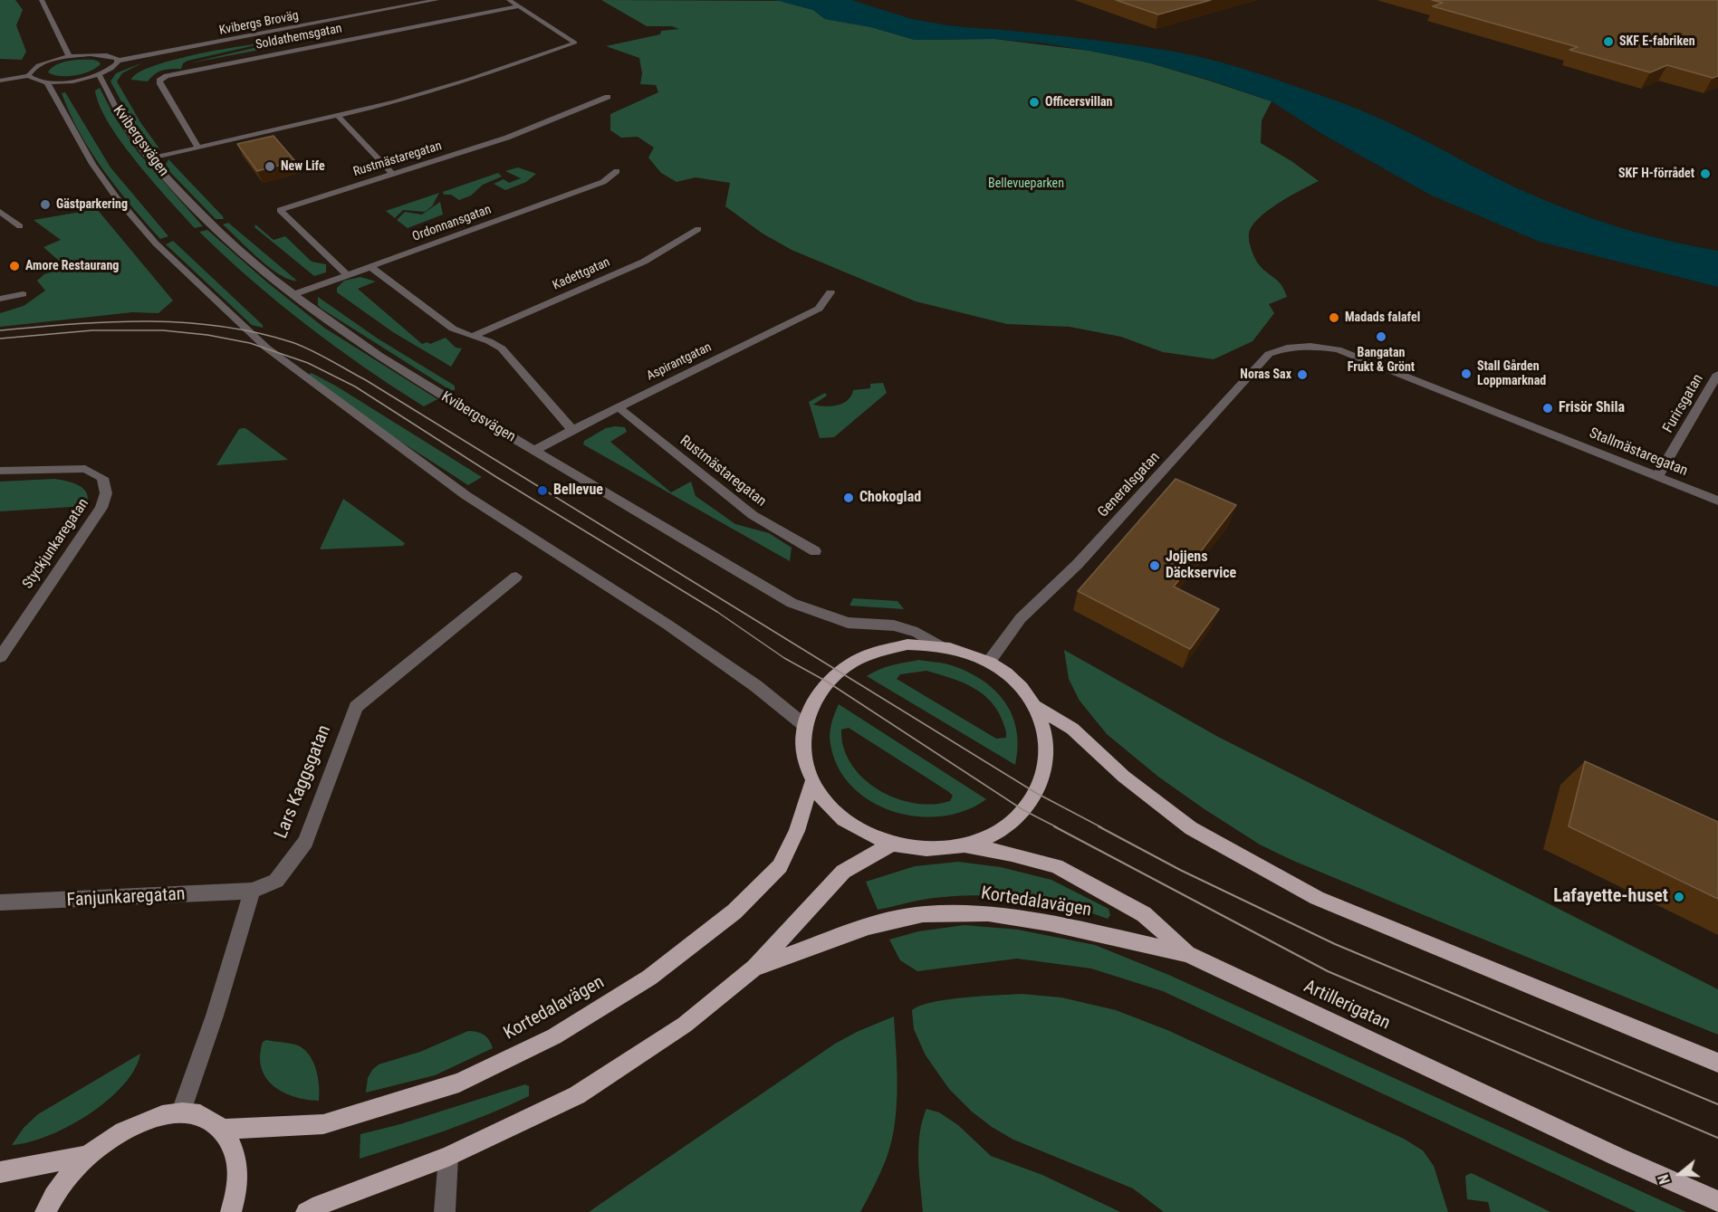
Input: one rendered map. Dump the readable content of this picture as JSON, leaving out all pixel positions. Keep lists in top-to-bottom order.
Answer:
{
  "streets": {
    "main road": ["Kortedalavägen", "Artillerigatan"],
    "street": [
      "Kvibergs Broväg",
      "Soldathemsgatan",
      "Kvibergsvägen",
      "Rustmästaregatan",
      "Ordonnansgatan",
      "Kadettgatan",
      "Aspirantgatan",
      "Furirsgatan",
      "Stallmästaregatan",
      "Generalsgatan",
      "Styckjunkaregatan",
      "Lars Kaggsgatan",
      "Fanjunkaregatan"
    ]
  },
  "crossings": [
    ["Kvibergsvägen", "Ordonnansgatan"],
    ["Kvibergsvägen", "Aspirantgatan"],
    ["Kvibergsvägen", "Artillerigatan"],
    ["Rustmästaregatan", "Ordonnansgatan"],
    ["Rustmästaregatan", "Aspirantgatan"],
    ["Furirsgatan", "Stallmästaregatan"],
    ["Stallmästaregatan", "Generalsgatan"],
    ["Generalsgatan", "Artillerigatan"],
    ["Lars Kaggsgatan", "Fanjunkaregatan"],
    ["Kortedalavägen", "Artillerigatan"]
  ],
  "parks": ["Bellevueparken"],
  "places": [
    "SKF E-fabriken",
    "Officersvillan",
    "New Life",
    "SKF H-förrådet",
    "Gästparkering",
    "Amore Restaurang",
    "Madads falafel",
    "Bangatan Frukt & Grönt",
    "Stall Gården Loppmarknad",
    "Noras Sax",
    "Frisör Shila",
    "Bellevue",
    "Chokoglad",
    "Jojjens Däckservice",
    "Lafayette-huset"
  ],
  "north": "left"
}
